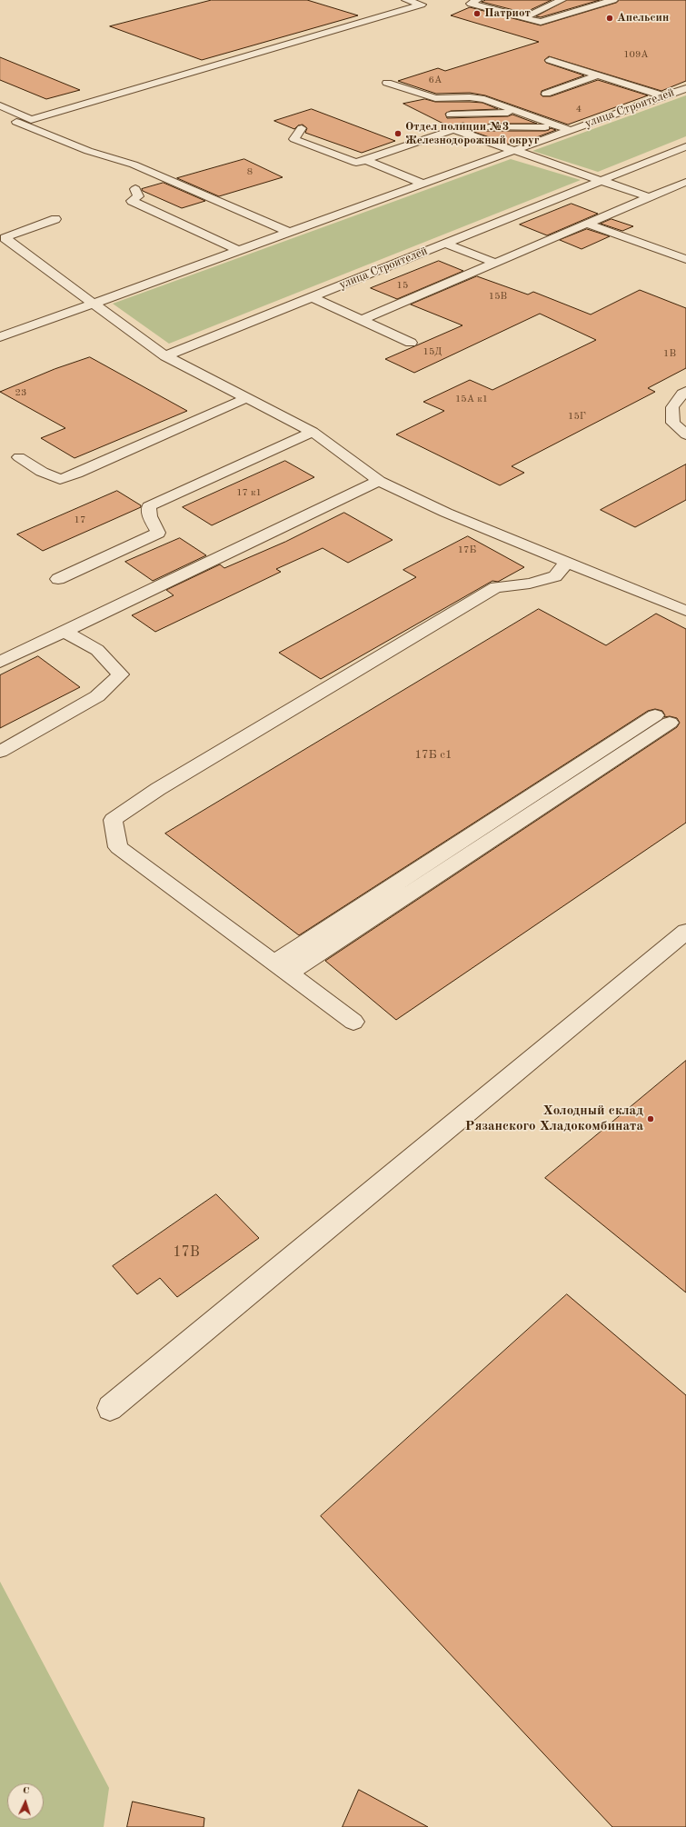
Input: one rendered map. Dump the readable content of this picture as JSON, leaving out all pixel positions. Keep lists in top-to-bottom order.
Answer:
{
  "streets": {
    "street": ["улица Строителей"]
  },
  "places": [
    "Патриот",
    "Апельсин",
    "Отдел полиции №3 Железнодорожный округ",
    "Холодный склад Рязанского Хладокомбината"
  ],
  "house_numbers": [
    "109А",
    "6А",
    "4",
    "8",
    "15",
    "15В",
    "15Д",
    "1В",
    "23",
    "15А к1",
    "15Г",
    "17 к1",
    "17",
    "17Б",
    "17Б с1",
    "17В"
  ],
  "north": "top"
}
